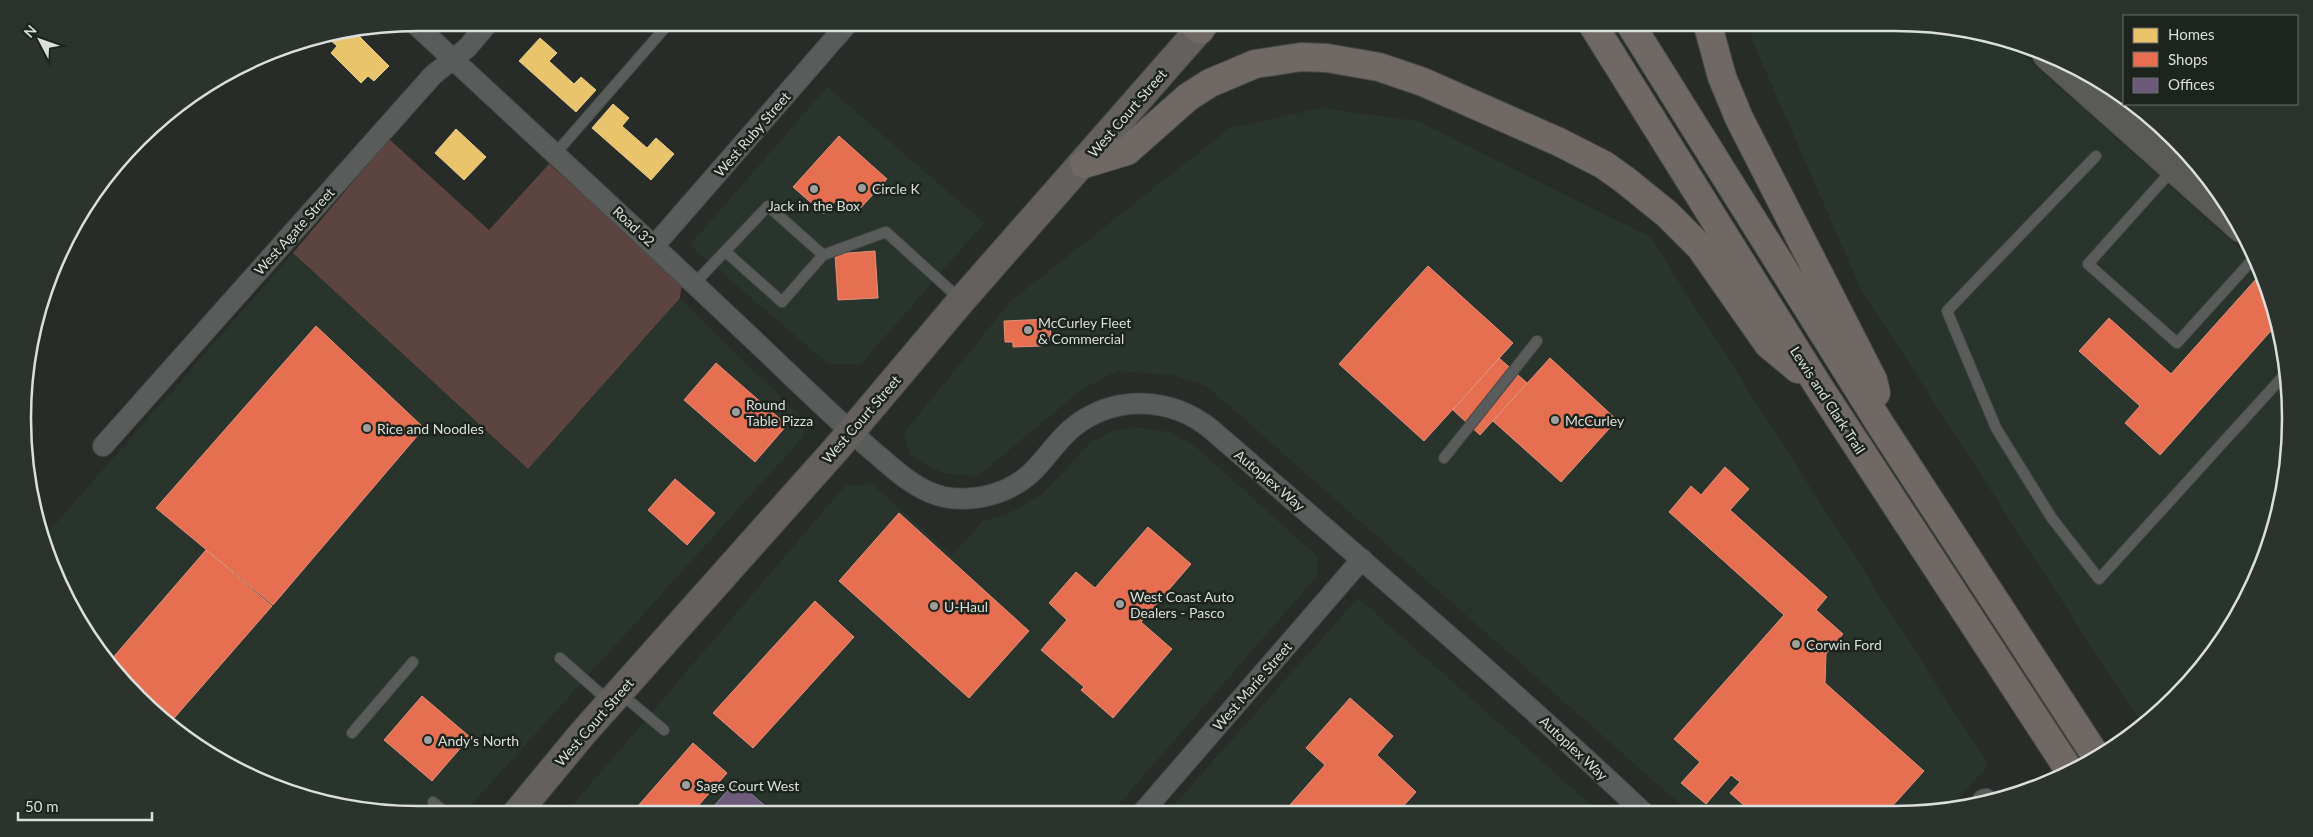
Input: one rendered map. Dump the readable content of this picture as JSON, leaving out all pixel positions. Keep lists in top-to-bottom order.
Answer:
{
  "streets": {
    "highway": ["Lewis and Clark Trail"],
    "main road": ["West Court Street"],
    "street": [
      "West Ruby Street",
      "Road 32",
      "West Agate Street",
      "Autoplex Way",
      "West Marie Street"
    ]
  },
  "crossings": [
    ["West Court Street", "Road 32"],
    ["West Court Street", "Autoplex Way"],
    ["West Ruby Street", "Road 32"],
    ["Road 32", "West Agate Street"],
    ["Road 32", "Autoplex Way"],
    ["Autoplex Way", "West Marie Street"]
  ],
  "places": [
    "Circle K",
    "Jack in the Box",
    "McCurley Fleet & Commercial",
    "Round Table Pizza",
    "McCurley",
    "Rice and Noodles",
    "West Coast Auto Dealers - Pasco",
    "U-Haul",
    "Corwin Ford",
    "Andy's North",
    "Sage Court West"
  ],
  "legend": ["Homes", "Shops", "Offices"],
  "scale_bar": "50 m",
  "north": "top left"
}
